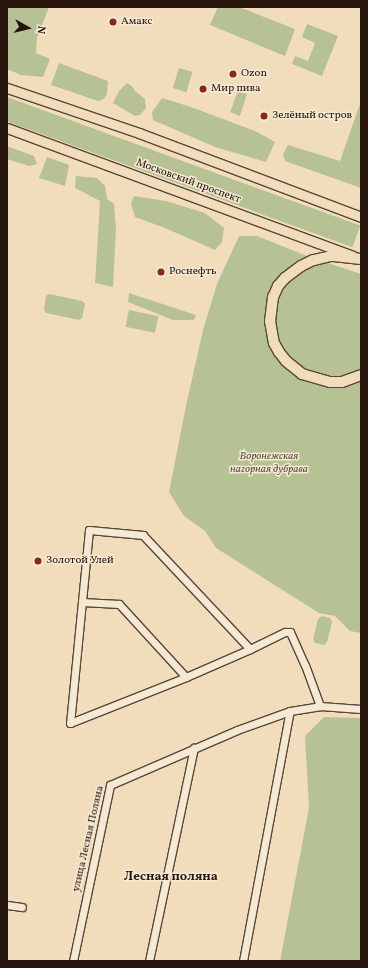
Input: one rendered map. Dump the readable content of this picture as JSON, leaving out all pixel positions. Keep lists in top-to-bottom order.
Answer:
{
  "streets": {
    "main road": ["Московский проспект"],
    "street": ["улица Лесная Поляна"]
  },
  "districts": ["Лесная поляна"],
  "parks": ["Воронежская нагорная дубрава"],
  "places": [
    "Амакс",
    "Ozon",
    "Мир пива",
    "Зелёный остров",
    "Роснефть",
    "Золотой Улей"
  ],
  "north": "right"
}
